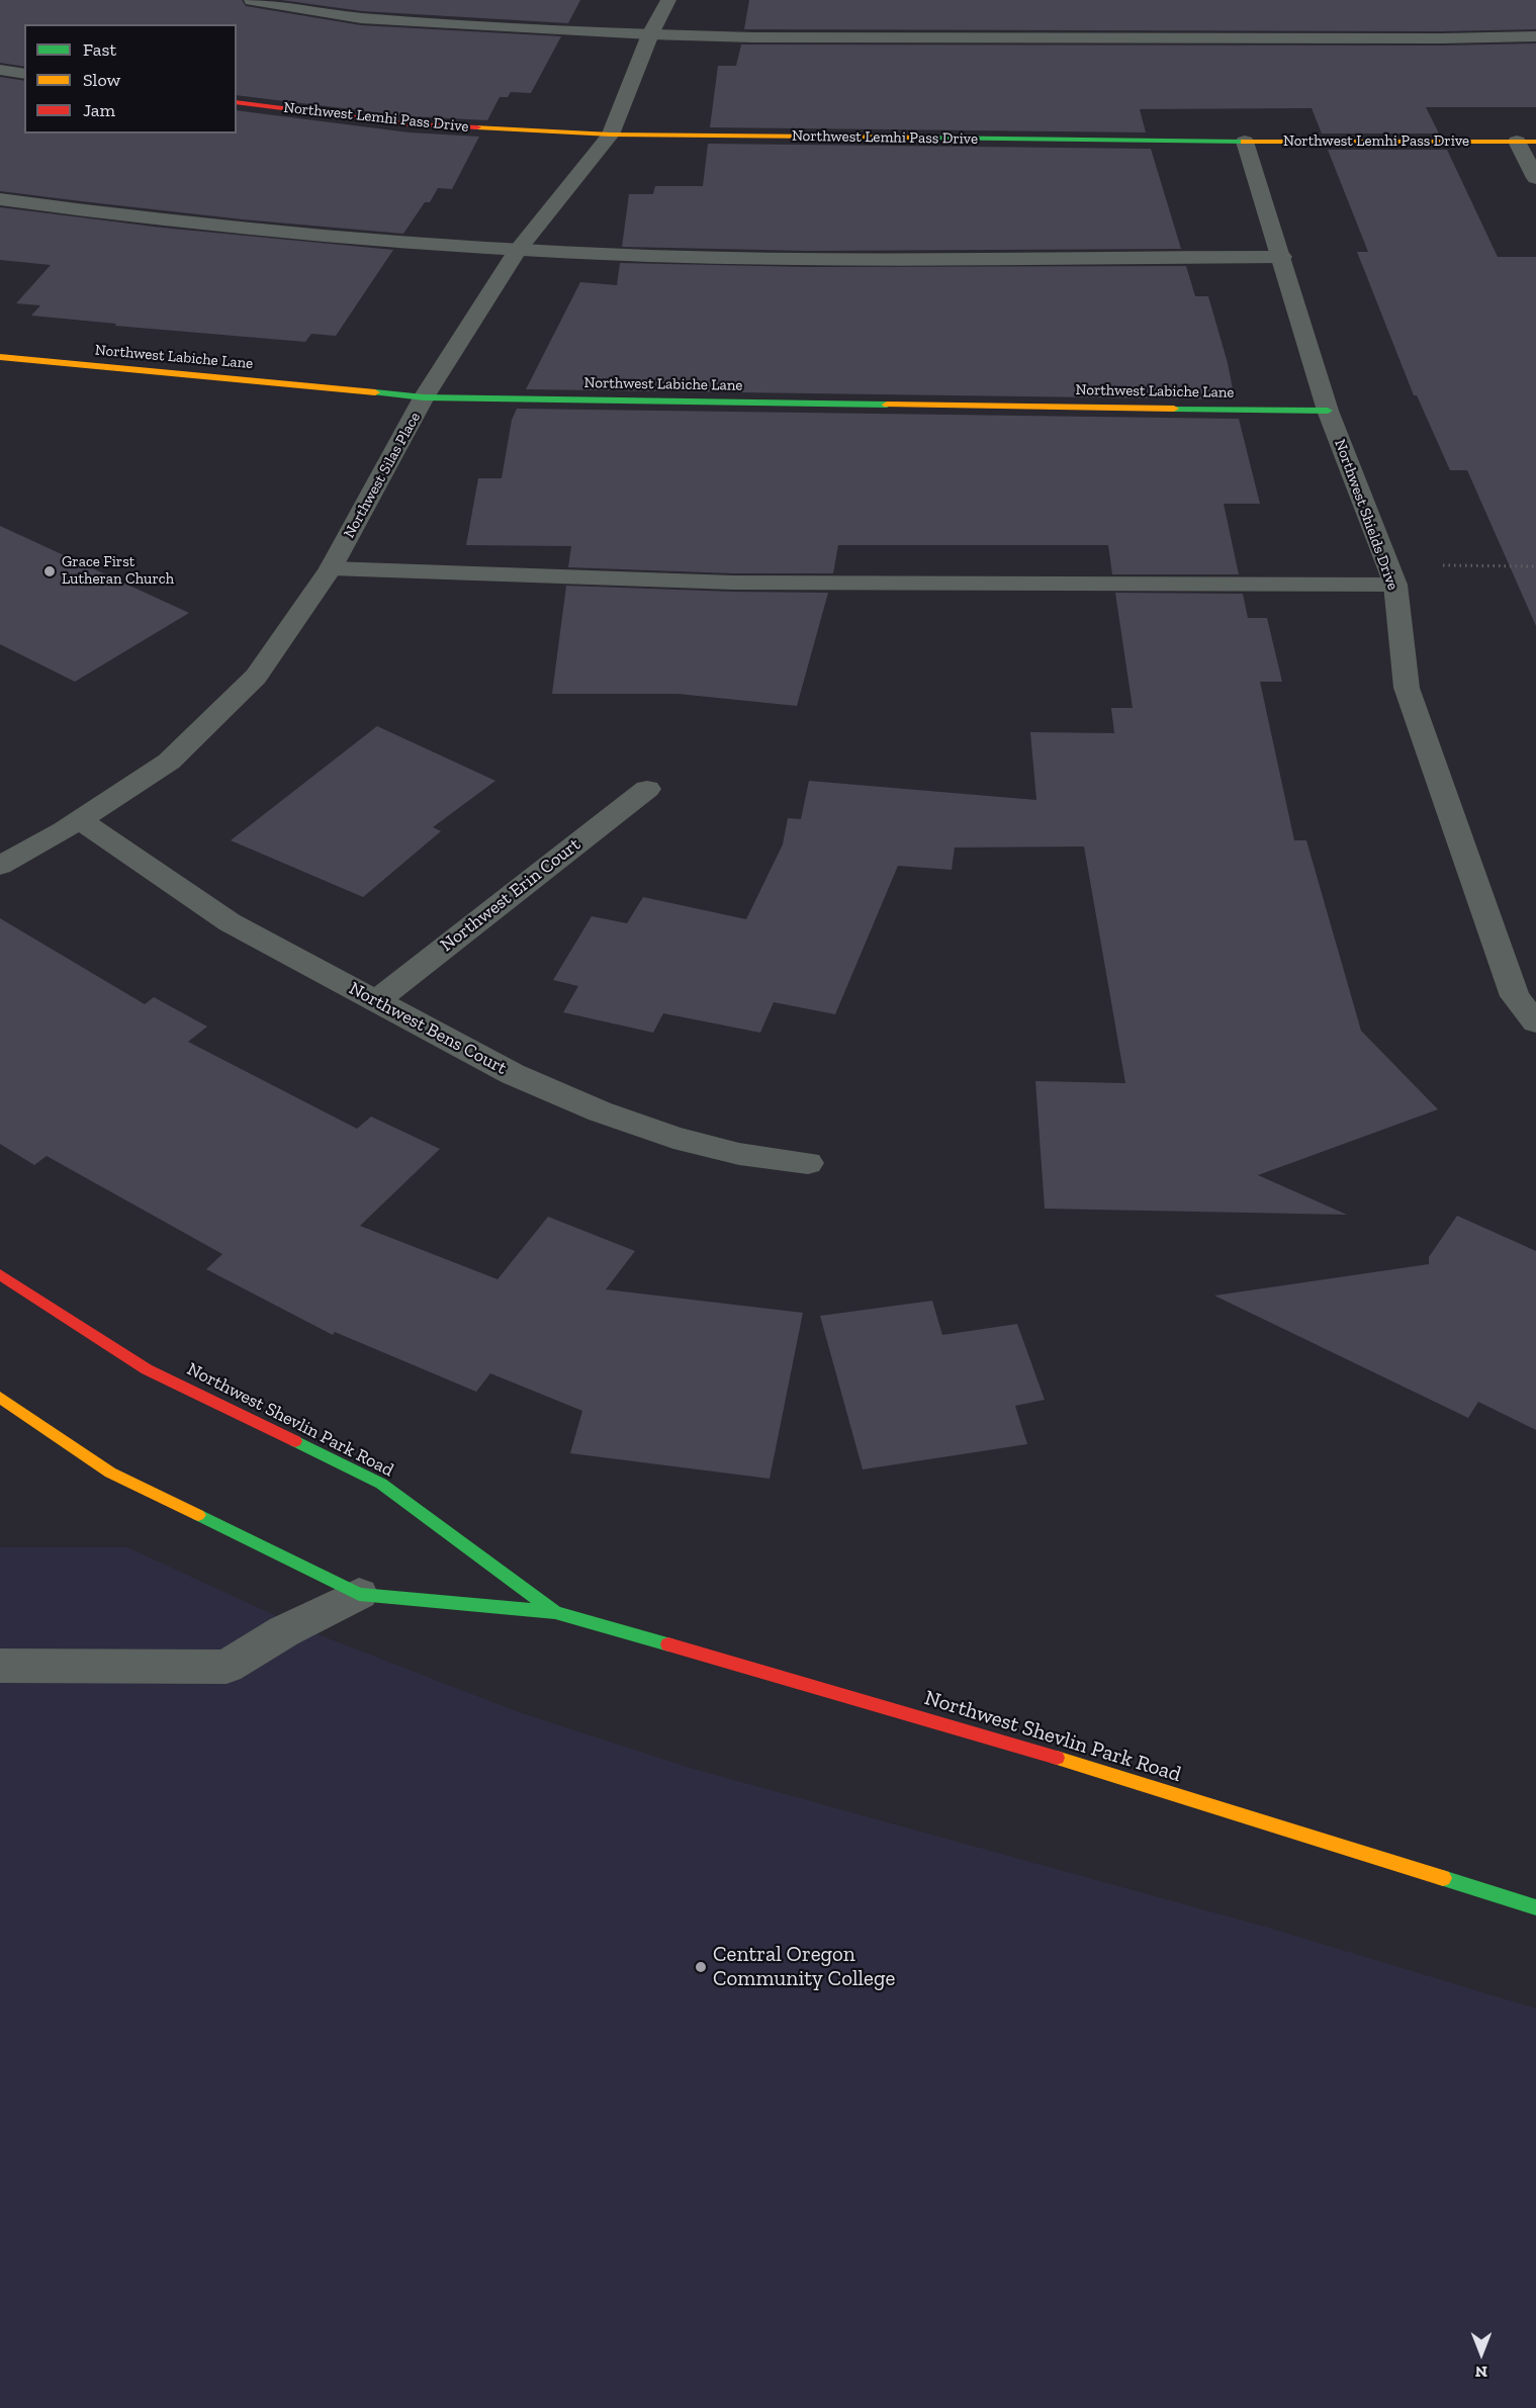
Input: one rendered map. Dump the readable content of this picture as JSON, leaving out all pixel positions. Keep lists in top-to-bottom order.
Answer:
{
  "streets": {
    "street": [
      "Northwest Lemhi Pass Drive",
      "Northwest Labiche Lane",
      "Northwest Silas Place",
      "Northwest Shields Drive",
      "Northwest Erin Court",
      "Northwest Bens Court",
      "Northwest Shevlin Park Road"
    ]
  },
  "crossings": [
    ["Northwest Lemhi Pass Drive", "Northwest Silas Place"],
    ["Northwest Lemhi Pass Drive", "Northwest Shields Drive"],
    ["Northwest Labiche Lane", "Northwest Silas Place"],
    ["Northwest Labiche Lane", "Northwest Shields Drive"],
    ["Northwest Silas Place", "Northwest Bens Court"],
    ["Northwest Erin Court", "Northwest Bens Court"]
  ],
  "places": ["Grace First Lutheran Church", "Central Oregon Community College"],
  "legend": ["Fast", "Slow", "Jam"],
  "north": "bottom"
}
